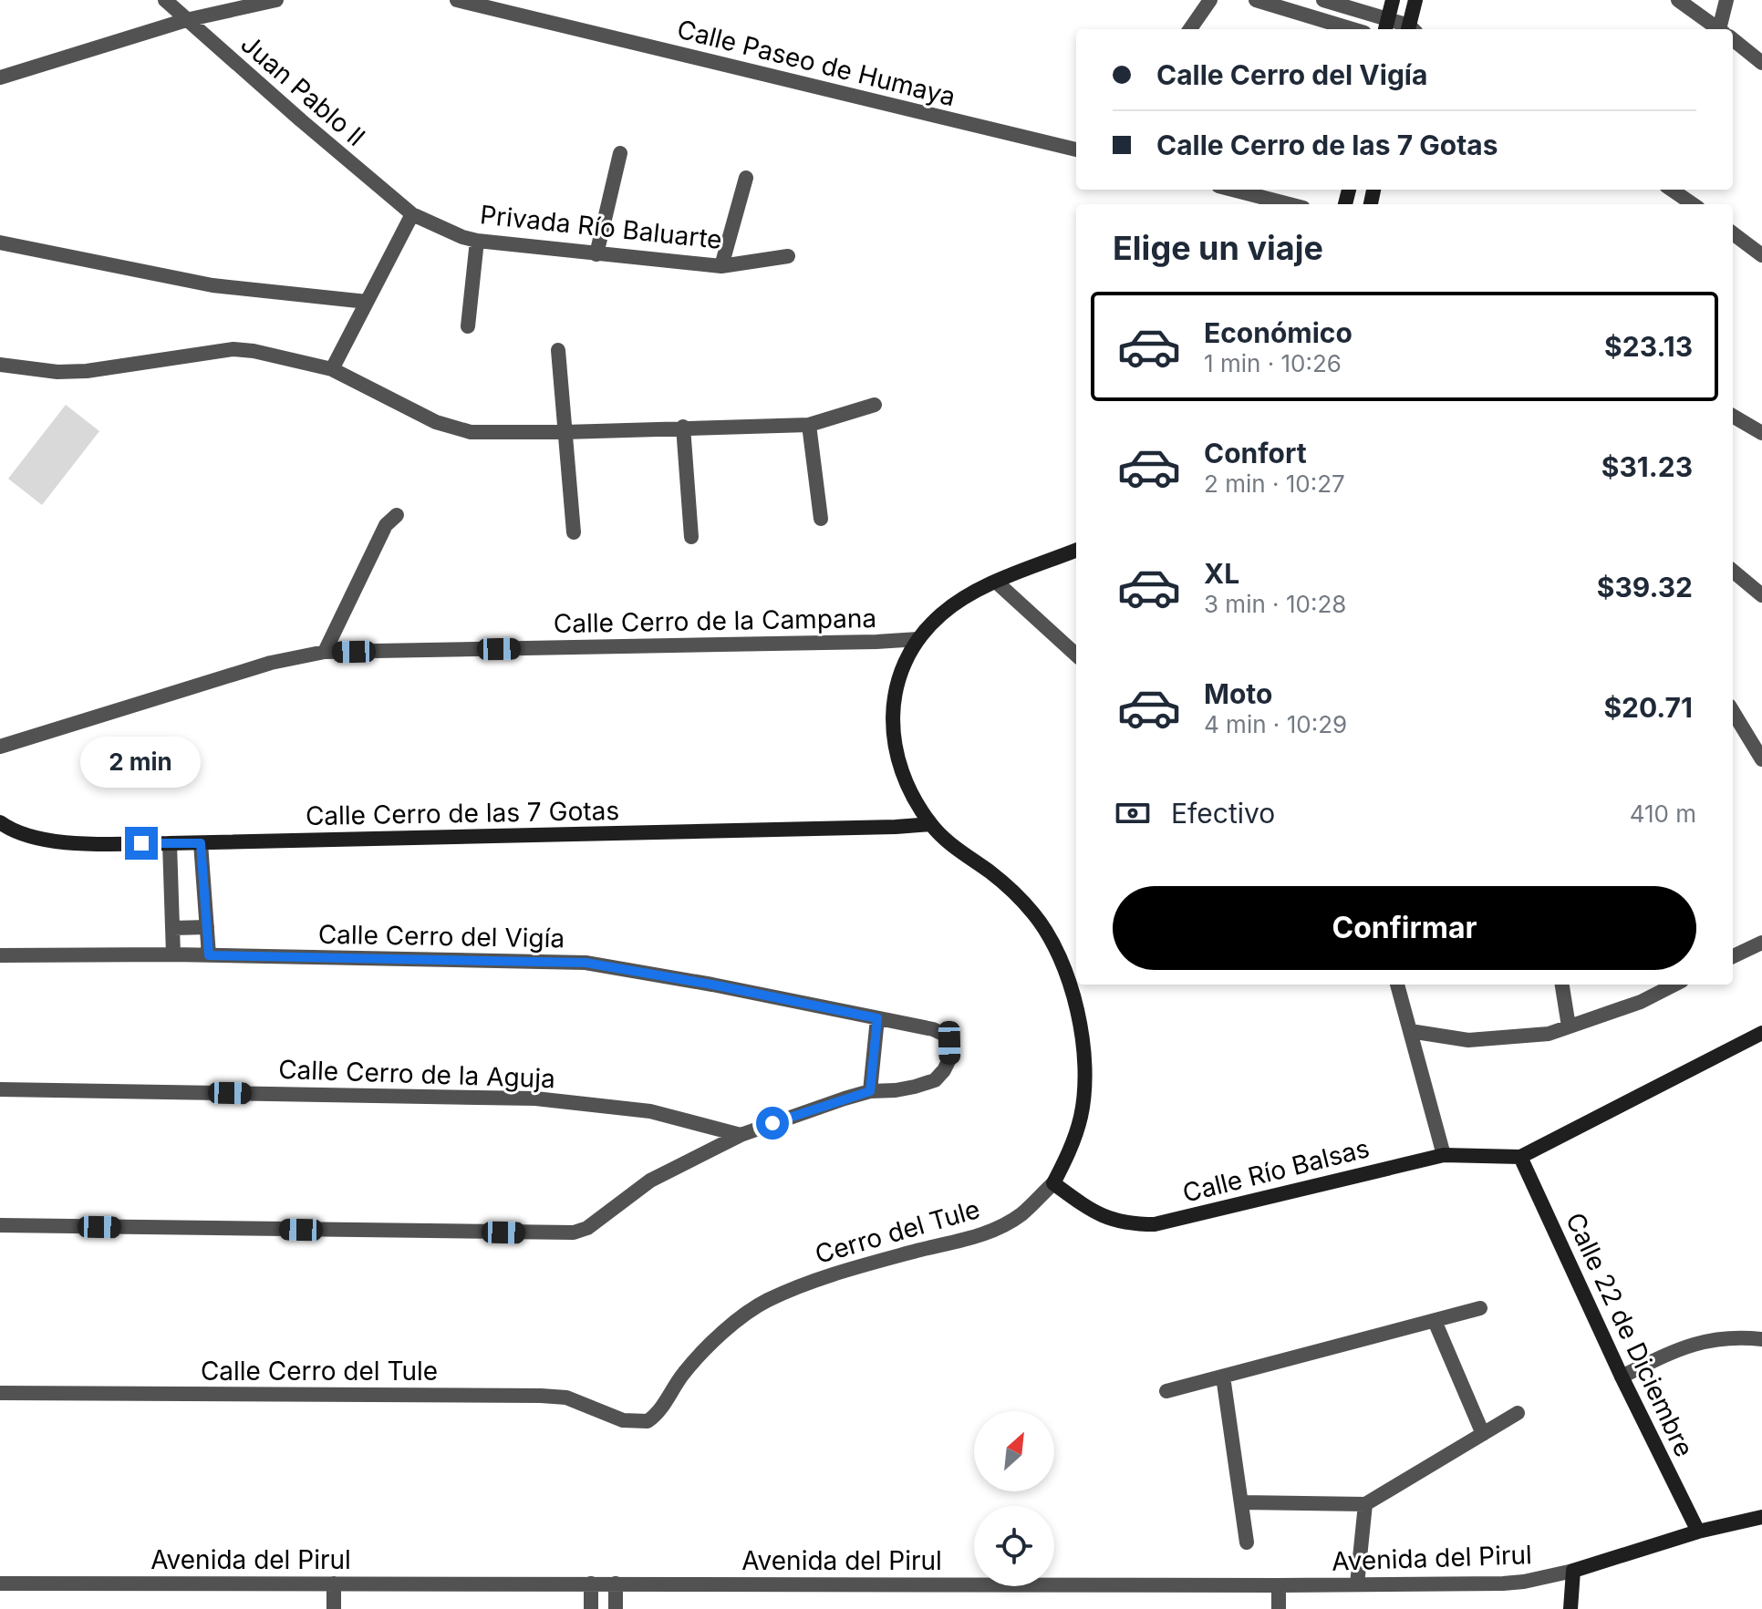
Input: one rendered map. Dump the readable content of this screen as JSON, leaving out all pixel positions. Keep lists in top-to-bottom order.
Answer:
{
  "streets": {
    "street": [
      "Calle Paseo de Humaya",
      "Juan Pablo ll",
      "Privada Río Baluarte",
      "Calle Cerro de la Campana",
      "Calle Cerro de las 7 Gotas",
      "Calle Cerro del Vigía",
      "Calle Cerro de la Aguja",
      "Calle Río Balsas",
      "Cerro del Tule",
      "Calle 22 de Diciembre",
      "Calle Cerro del Tule",
      "Avenida del Pirul"
    ]
  },
  "crossings": [
    ["Juan Pablo ll", "Privada Río Baluarte"],
    ["Calle Cerro de la Campana", "Cerro del Tule"],
    ["Calle Cerro de las 7 Gotas", "Cerro del Tule"],
    ["Calle Cerro del Vigía", "Calle Cerro de la Aguja"],
    ["Calle Río Balsas", "Cerro del Tule"],
    ["Calle Río Balsas", "Calle 22 de Diciembre"],
    ["Cerro del Tule", "Calle Cerro del Tule"],
    ["Calle 22 de Diciembre", "Avenida del Pirul"]
  ],
  "north": "top right",
  "page": {
    "banner": ["Calle Cerro del Vigía", "Calle Cerro de las 7 Gotas"],
    "heading": "Elige un viaje",
    "list": [
      {
        "name": "Económico",
        "note": "1 min · 10:26",
        "value": "$23.13"
      },
      {
        "name": "Confort",
        "note": "2 min · 10:27",
        "value": "$31.23"
      },
      {
        "name": "XL",
        "note": "3 min · 10:28",
        "value": "$39.32"
      },
      {
        "name": "Moto",
        "note": "4 min · 10:29",
        "value": "$20.71"
      }
    ],
    "bubble": "2 min",
    "pay": ["Efectivo", "410 m"],
    "buttons": "Confirmar"
  }
}
